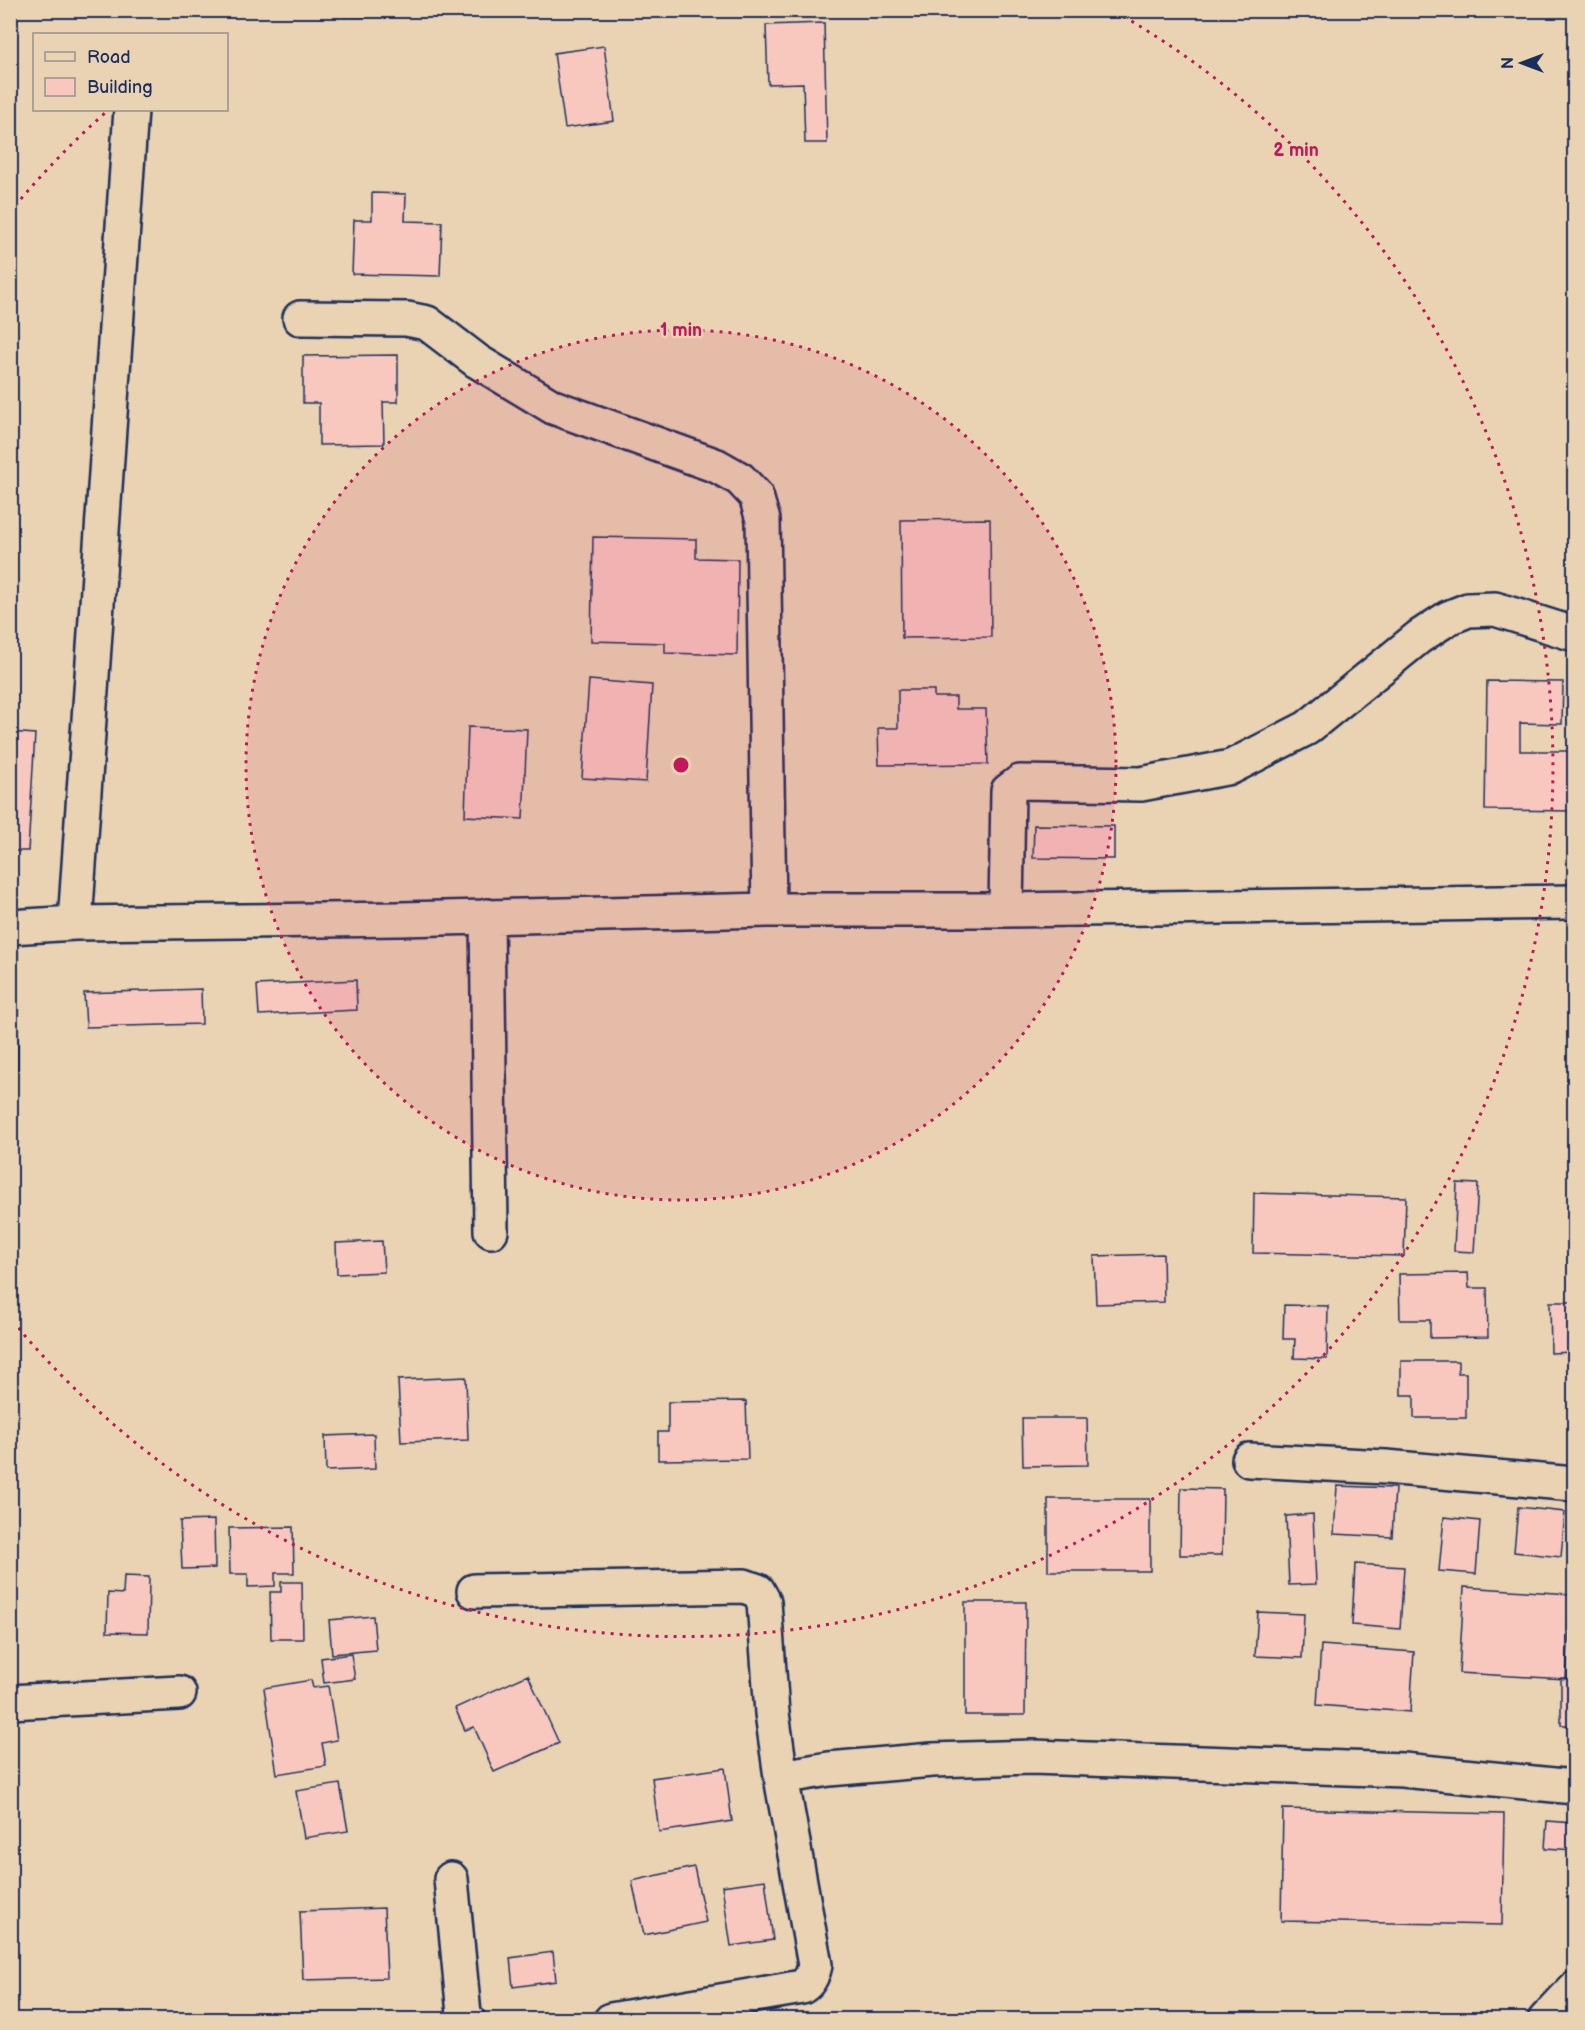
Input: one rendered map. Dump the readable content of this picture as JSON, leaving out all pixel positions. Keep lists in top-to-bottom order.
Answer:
{
  "legend": ["Road", "Building"],
  "north": "left",
  "rings": ["2 min", "1 min"]
}
